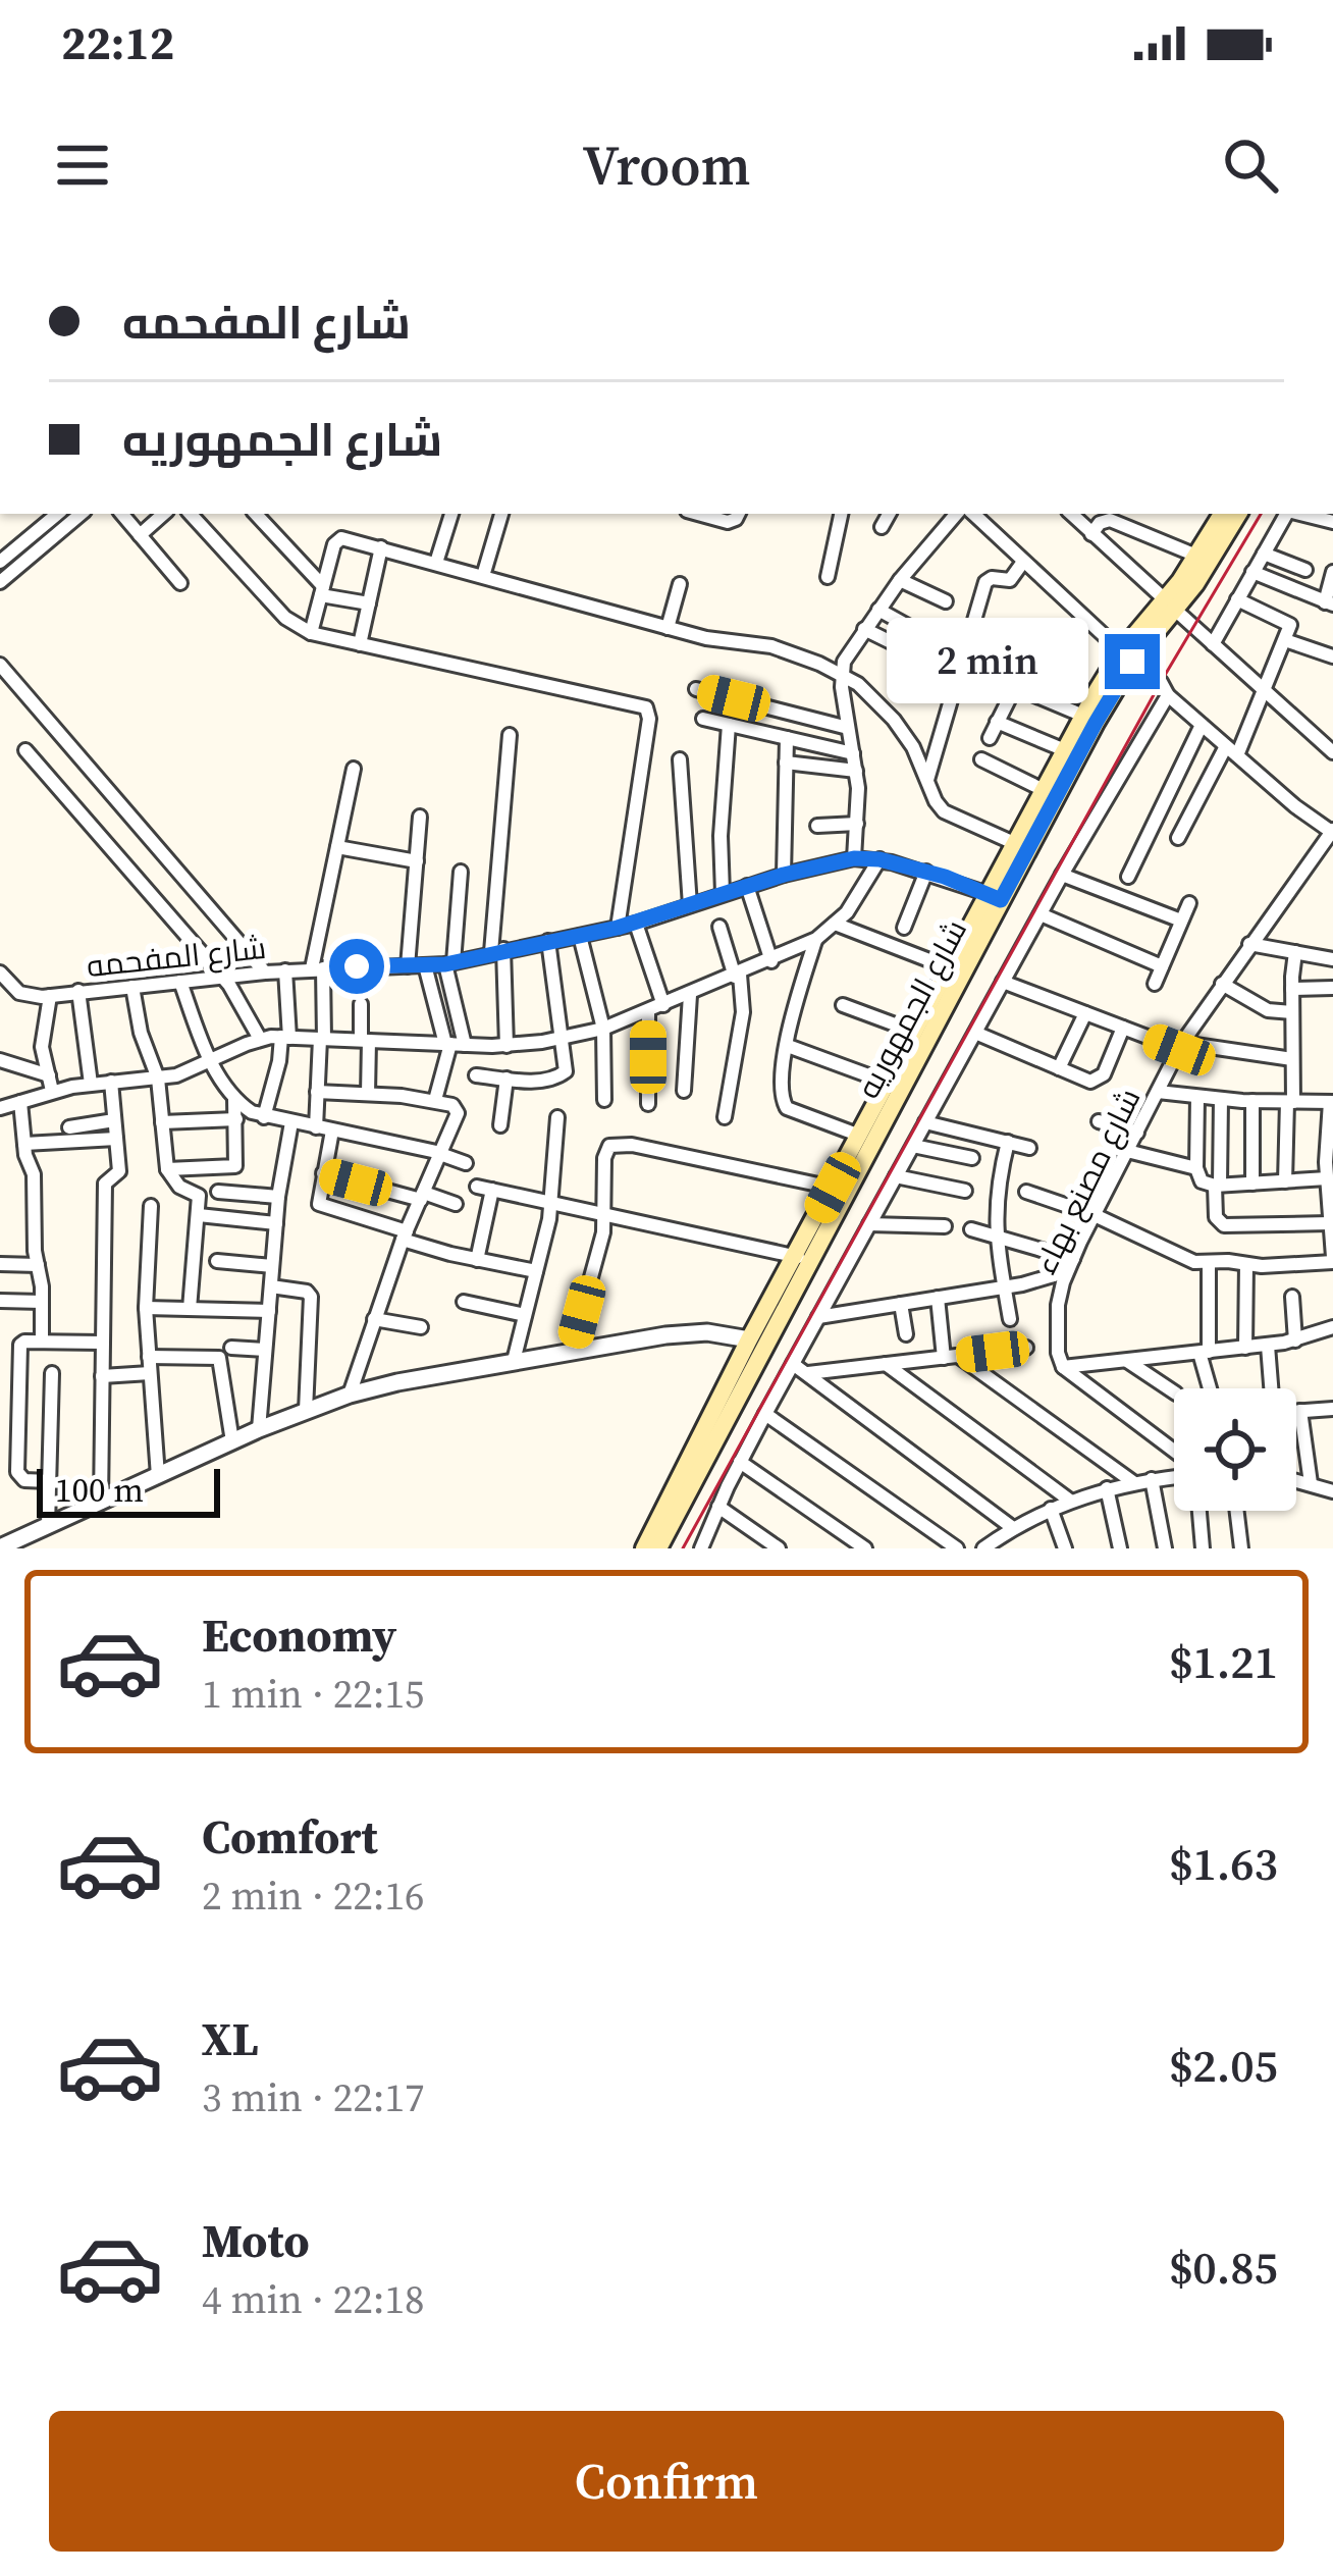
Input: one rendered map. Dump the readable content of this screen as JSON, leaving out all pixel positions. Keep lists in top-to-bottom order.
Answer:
{
  "streets": {
    "main road": ["شارع الجمهوريه"],
    "street": ["شارع المفحمه", "شارع مصنع بهاء"]
  },
  "crossings": [
    ["شارع المفحمه", "شارع الجمهوريه"]
  ],
  "scale_bar": "100 m",
  "page": {
    "status": "22:12",
    "header": "Vroom",
    "banner": ["شارع المفحمه", "شارع الجمهوريه"],
    "bubble": "2 min",
    "scale": "100 m",
    "list": [
      {
        "name": "Economy",
        "note": "1 min · 22:15",
        "value": "$1.21"
      },
      {
        "name": "Comfort",
        "note": "2 min · 22:16",
        "value": "$1.63"
      },
      {
        "name": "XL",
        "note": "3 min · 22:17",
        "value": "$2.05"
      },
      {
        "name": "Moto",
        "note": "4 min · 22:18",
        "value": "$0.85"
      }
    ],
    "buttons": "Confirm"
  }
}
